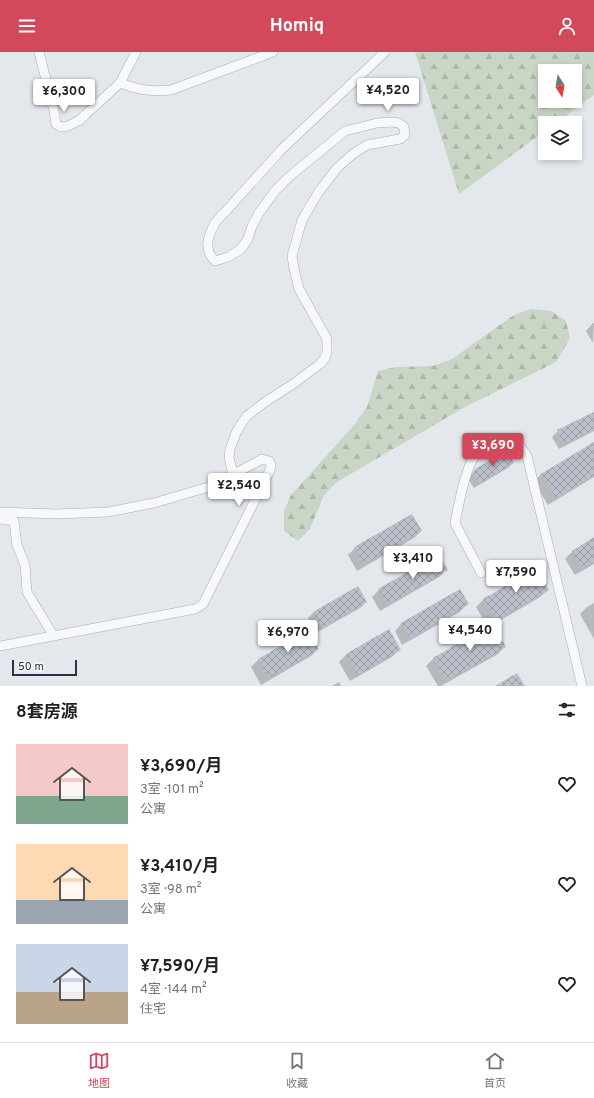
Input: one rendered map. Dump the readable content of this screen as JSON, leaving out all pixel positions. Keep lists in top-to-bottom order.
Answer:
{
  "scale_bar": "50 m",
  "north": "bottom",
  "page": {
    "header": "Homiq",
    "price": [
      "¥4,520",
      "¥6,300",
      "¥3,690",
      "¥2,540",
      "¥3,410",
      "¥7,590",
      "¥4,540",
      "¥6,970"
    ],
    "scale": "50 m",
    "heading": "8套房源",
    "list": [
      {
        "name": "¥3,690/月",
        "note": "3室 · 101 m² · 公寓"
      },
      {
        "name": "¥3,410/月",
        "note": "3室 · 98 m² · 公寓"
      },
      {
        "name": "¥7,590/月",
        "note": "4室 · 144 m² · 住宅"
      }
    ],
    "tabs": ["地图", "收藏", "首页"]
  }
}
